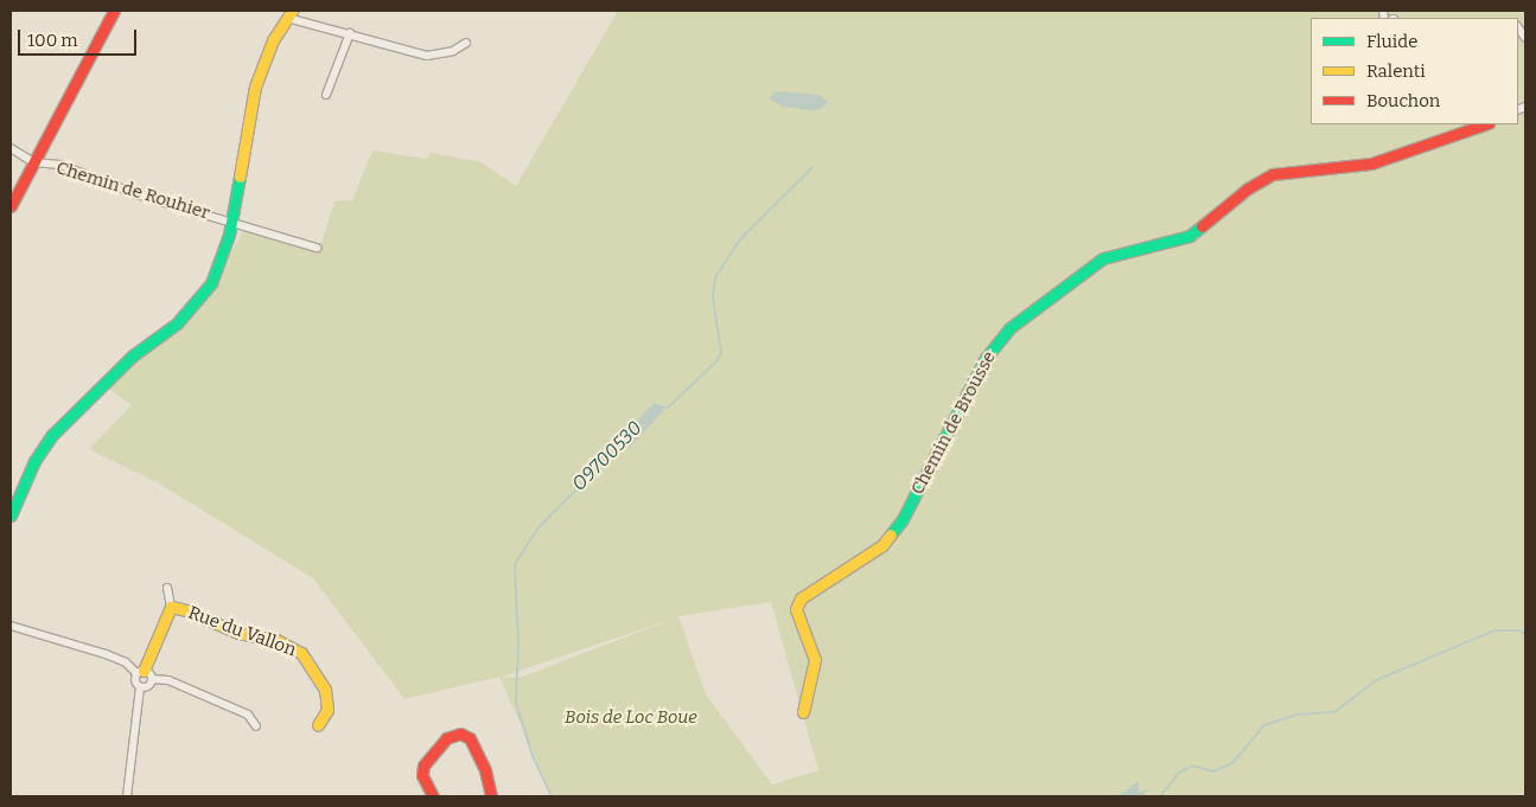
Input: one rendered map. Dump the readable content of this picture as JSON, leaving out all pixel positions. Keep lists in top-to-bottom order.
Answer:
{
  "streets": {
    "street": ["Chemin de Rouhier", "Chemin de Brousse", "Rue du Vallon"]
  },
  "water": ["O9700530"],
  "parks": ["Bois de Loc Boue"],
  "legend": ["Fluide", "Ralenti", "Bouchon"],
  "scale_bar": "100 m"
}
